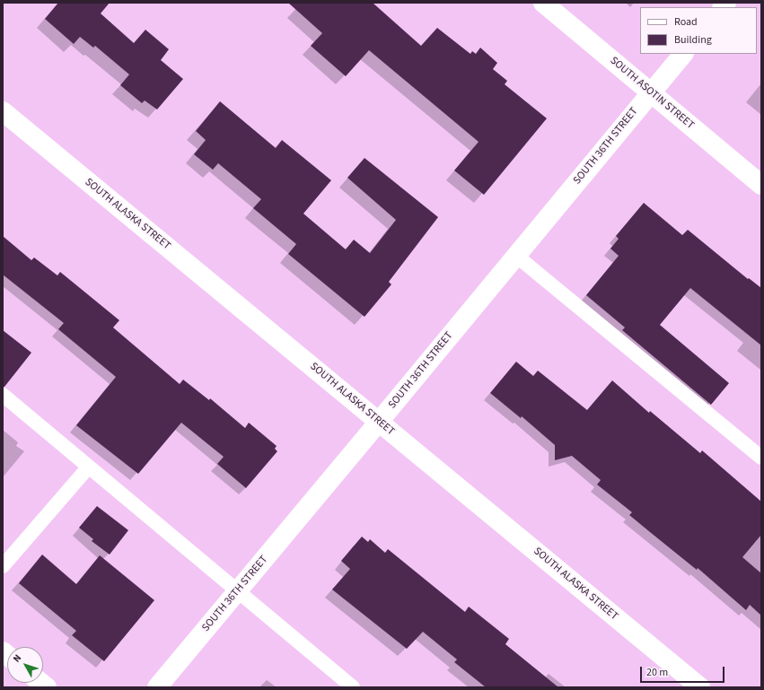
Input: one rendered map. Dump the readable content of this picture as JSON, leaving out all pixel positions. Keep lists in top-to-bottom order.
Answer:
{
  "streets": {
    "street": ["SOUTH ASOTIN STREET", "SOUTH 36TH STREET", "SOUTH ALASKA STREET"]
  },
  "crossings": [
    ["SOUTH ASOTIN STREET", "SOUTH 36TH STREET"],
    ["SOUTH 36TH STREET", "SOUTH ALASKA STREET"]
  ],
  "legend": ["Road", "Building"],
  "scale_bar": "20 m",
  "north": "top left"
}
